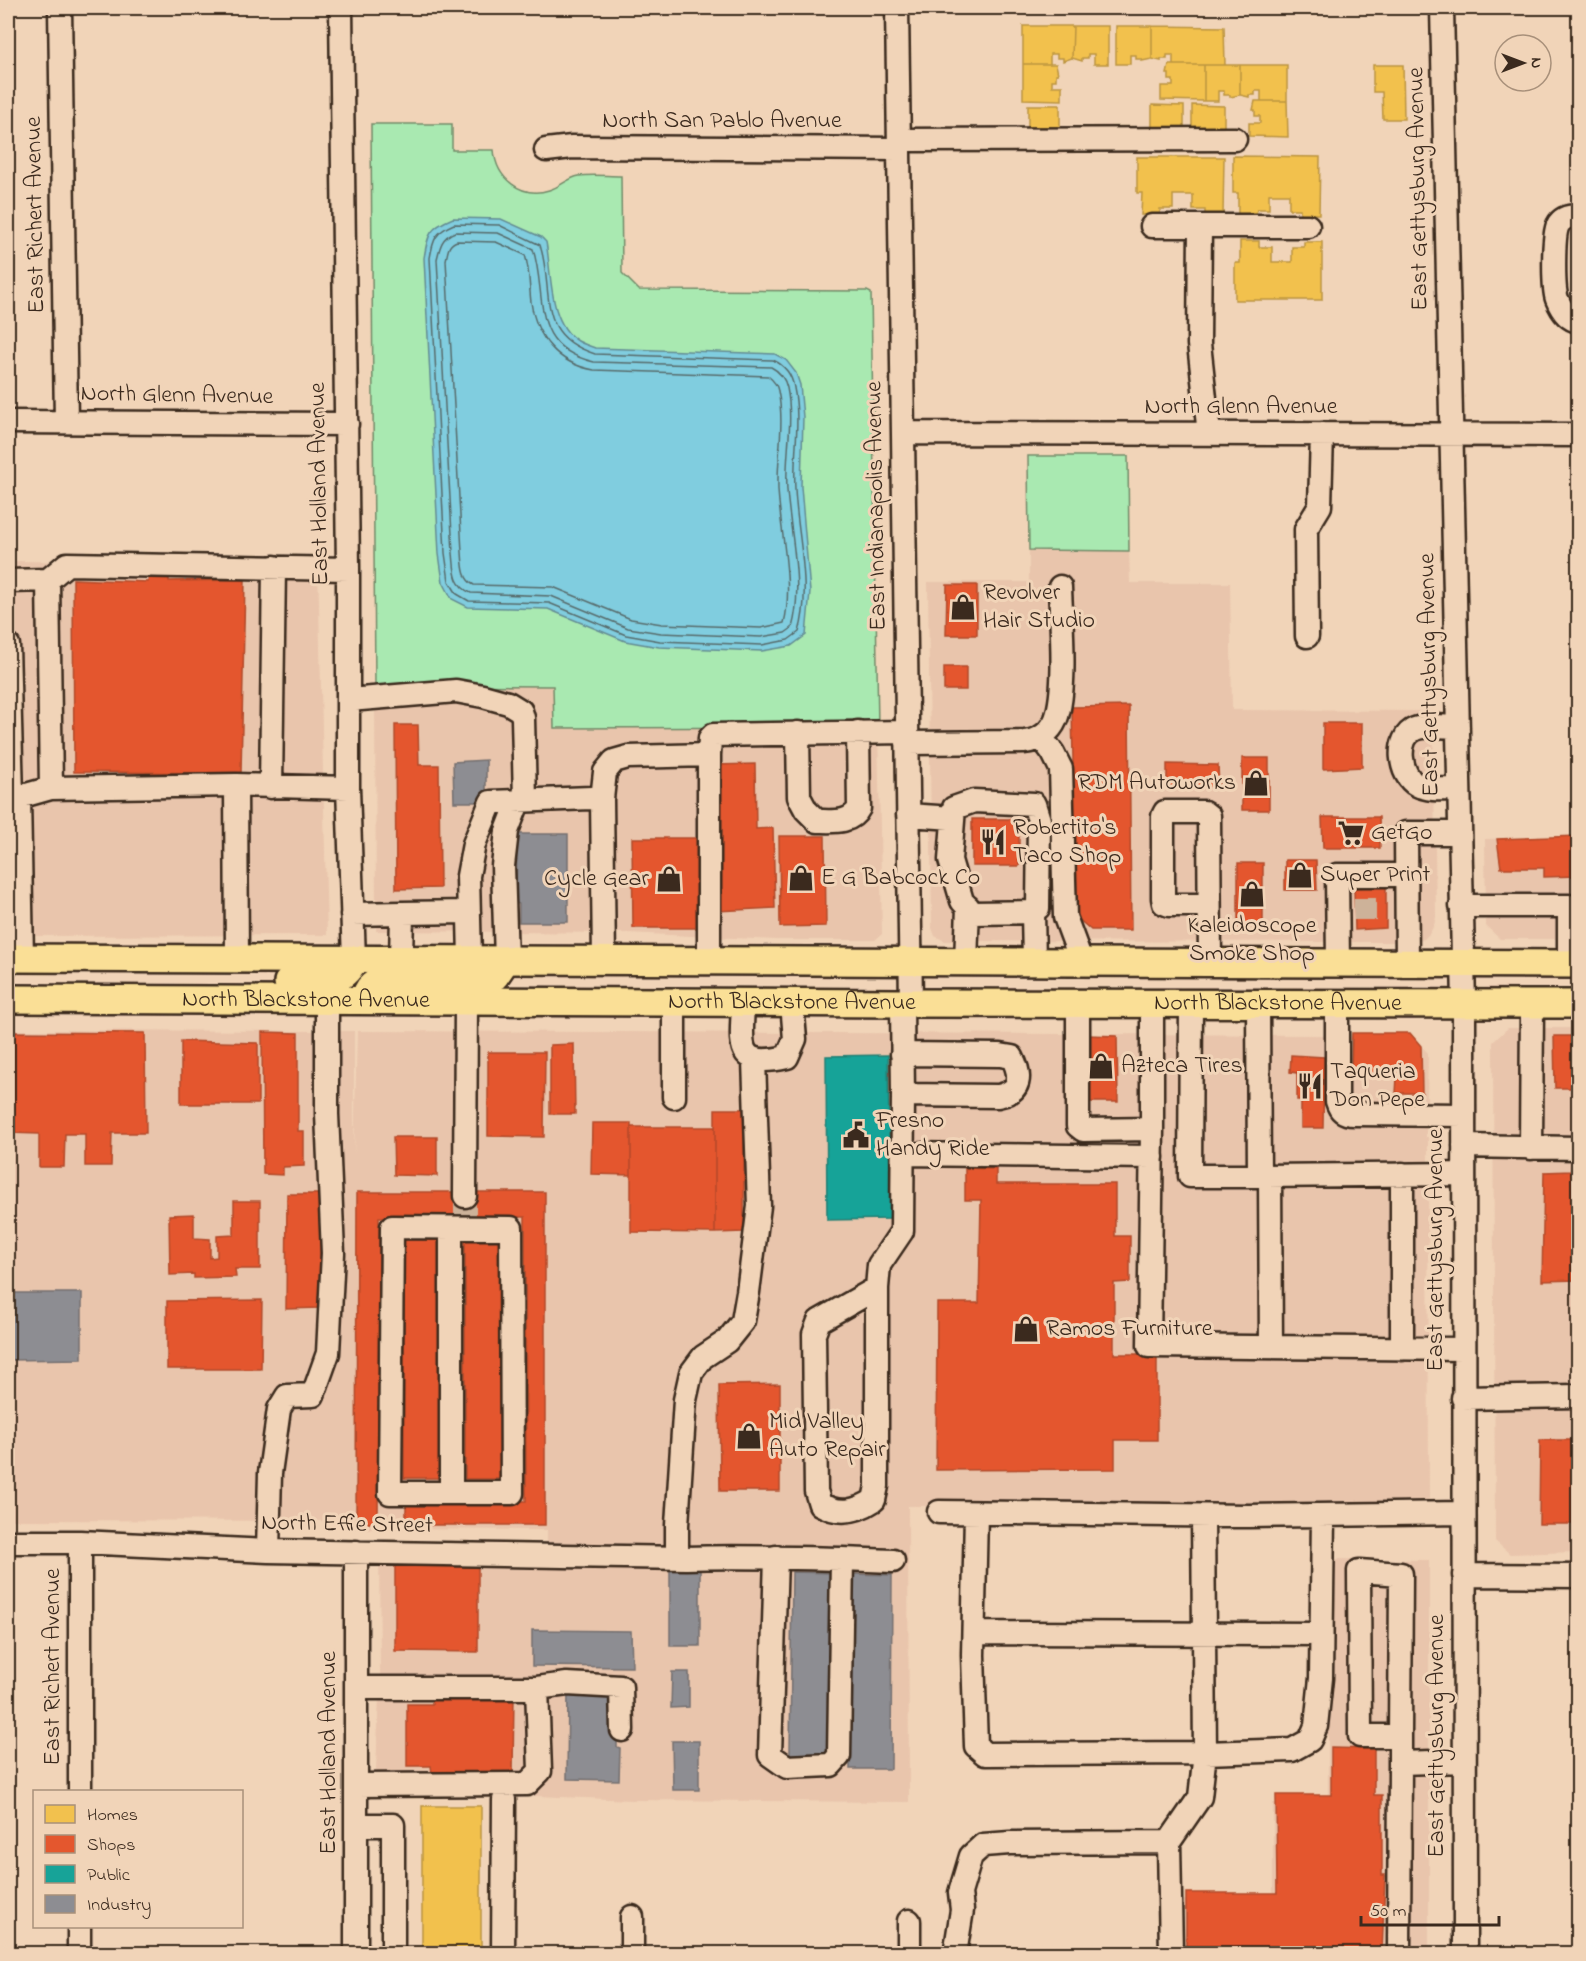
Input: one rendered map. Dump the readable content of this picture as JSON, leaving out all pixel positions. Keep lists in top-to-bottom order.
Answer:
{
  "streets": {
    "main road": ["North Blackstone Avenue"],
    "street": [
      "North San Pablo Avenue",
      "East Gettysburg Avenue",
      "East Richert Avenue",
      "North Glenn Avenue",
      "East Holland Avenue",
      "East Indianapolis Avenue",
      "North Effie Street"
    ]
  },
  "crossings": [
    ["North San Pablo Avenue", "East Indianapolis Avenue"],
    ["East Gettysburg Avenue", "North Glenn Avenue"],
    ["East Gettysburg Avenue", "North Blackstone Avenue"],
    ["East Richert Avenue", "North Glenn Avenue"],
    ["East Richert Avenue", "North Effie Street"],
    ["North Glenn Avenue", "East Holland Avenue"],
    ["North Glenn Avenue", "East Indianapolis Avenue"],
    ["East Holland Avenue", "North Blackstone Avenue"],
    ["East Holland Avenue", "North Effie Street"],
    ["East Indianapolis Avenue", "North Blackstone Avenue"]
  ],
  "places": {
    "shop": [
      "Revolver Hair Studio",
      "RDM Autoworks",
      "Super Print",
      "E G Babcock Co",
      "Cycle Gear",
      "Kaleidoscope Smoke Shop",
      "Azteca Tires",
      "Ramos Furniture",
      "Mid Valley Auto Repair"
    ],
    "supermarket": ["GetGo"],
    "restaurant": ["Robertito's Taco Shop", "Taqueria Don Pepe"],
    "public building": ["Fresno Handy Ride"]
  },
  "legend": [
    "Homes",
    "Shops",
    "Public",
    "Industry"
  ],
  "scale_bar": "50 m",
  "north": "right"
}
